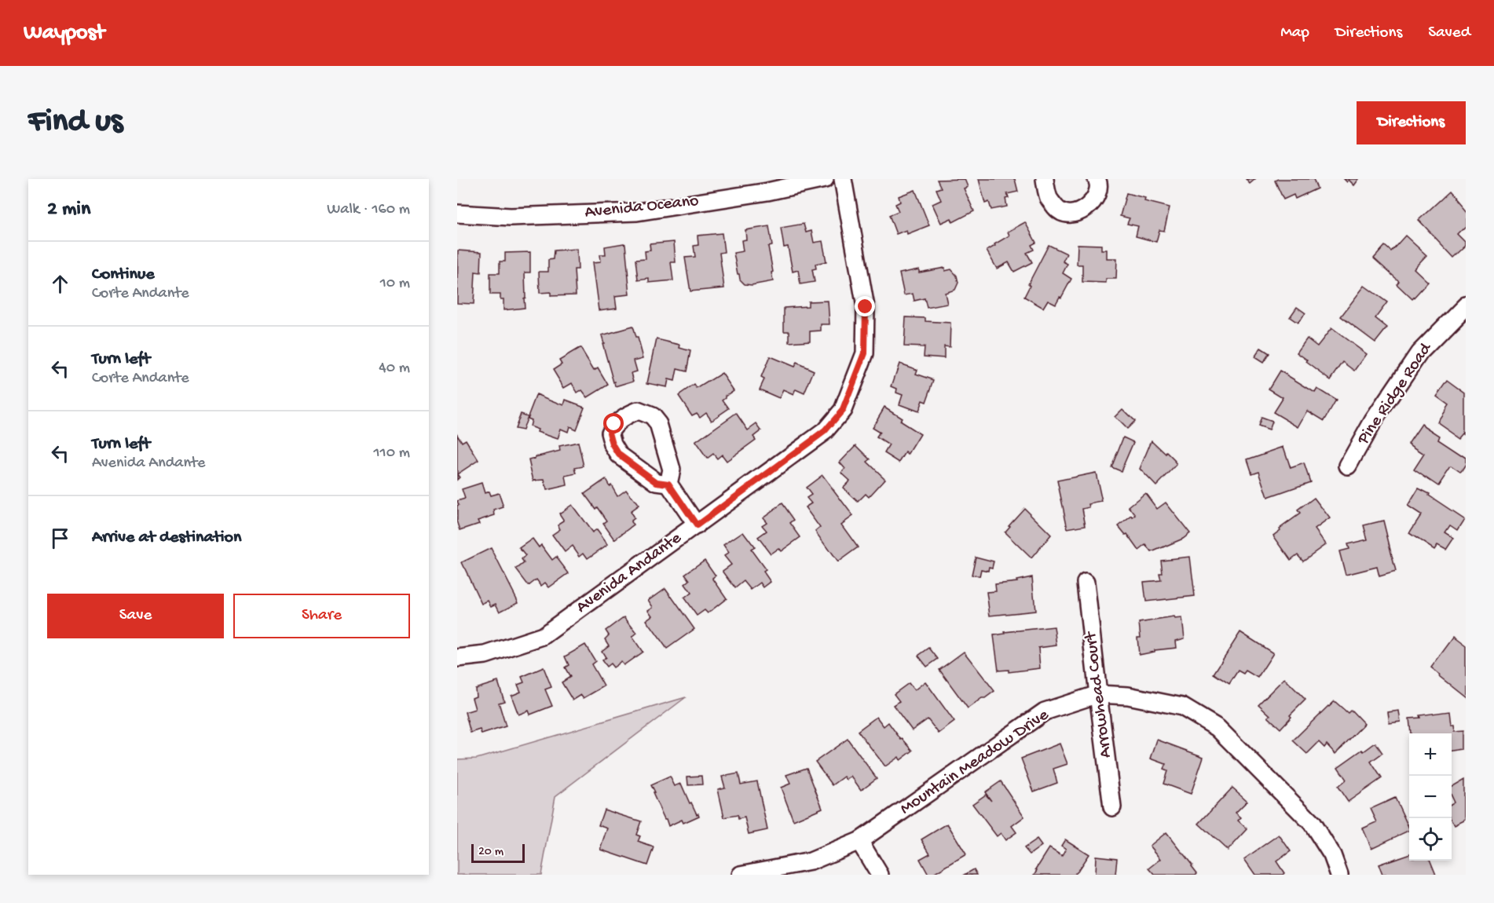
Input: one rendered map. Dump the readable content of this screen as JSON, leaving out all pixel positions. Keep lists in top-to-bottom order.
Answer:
{
  "streets": {
    "street": [
      "Avenida Oceano",
      "Pine Ridge Road",
      "Avenida Andante",
      "Arrowhead Court",
      "Mountain Meadow Drive"
    ]
  },
  "crossings": [
    ["Arrowhead Court", "Mountain Meadow Drive"]
  ],
  "scale_bar": "20 m",
  "page": {
    "header": "Waypost",
    "nav": ["Map", "Directions", "Saved"],
    "buttons": [
      "Directions",
      ["Save", "Share"]
    ],
    "title": "Find us",
    "heading": ["2 min", "Walk · 160 m"],
    "list": [
      ["Continue", "Corte Andante", "10 m"],
      ["Turn left", "Corte Andante", "40 m"],
      ["Turn left", "Avenida Andante", "110 m"],
      "Arrive at destination"
    ],
    "map_buttons": ["+", "−"],
    "scale": "20 m"
  }
}
